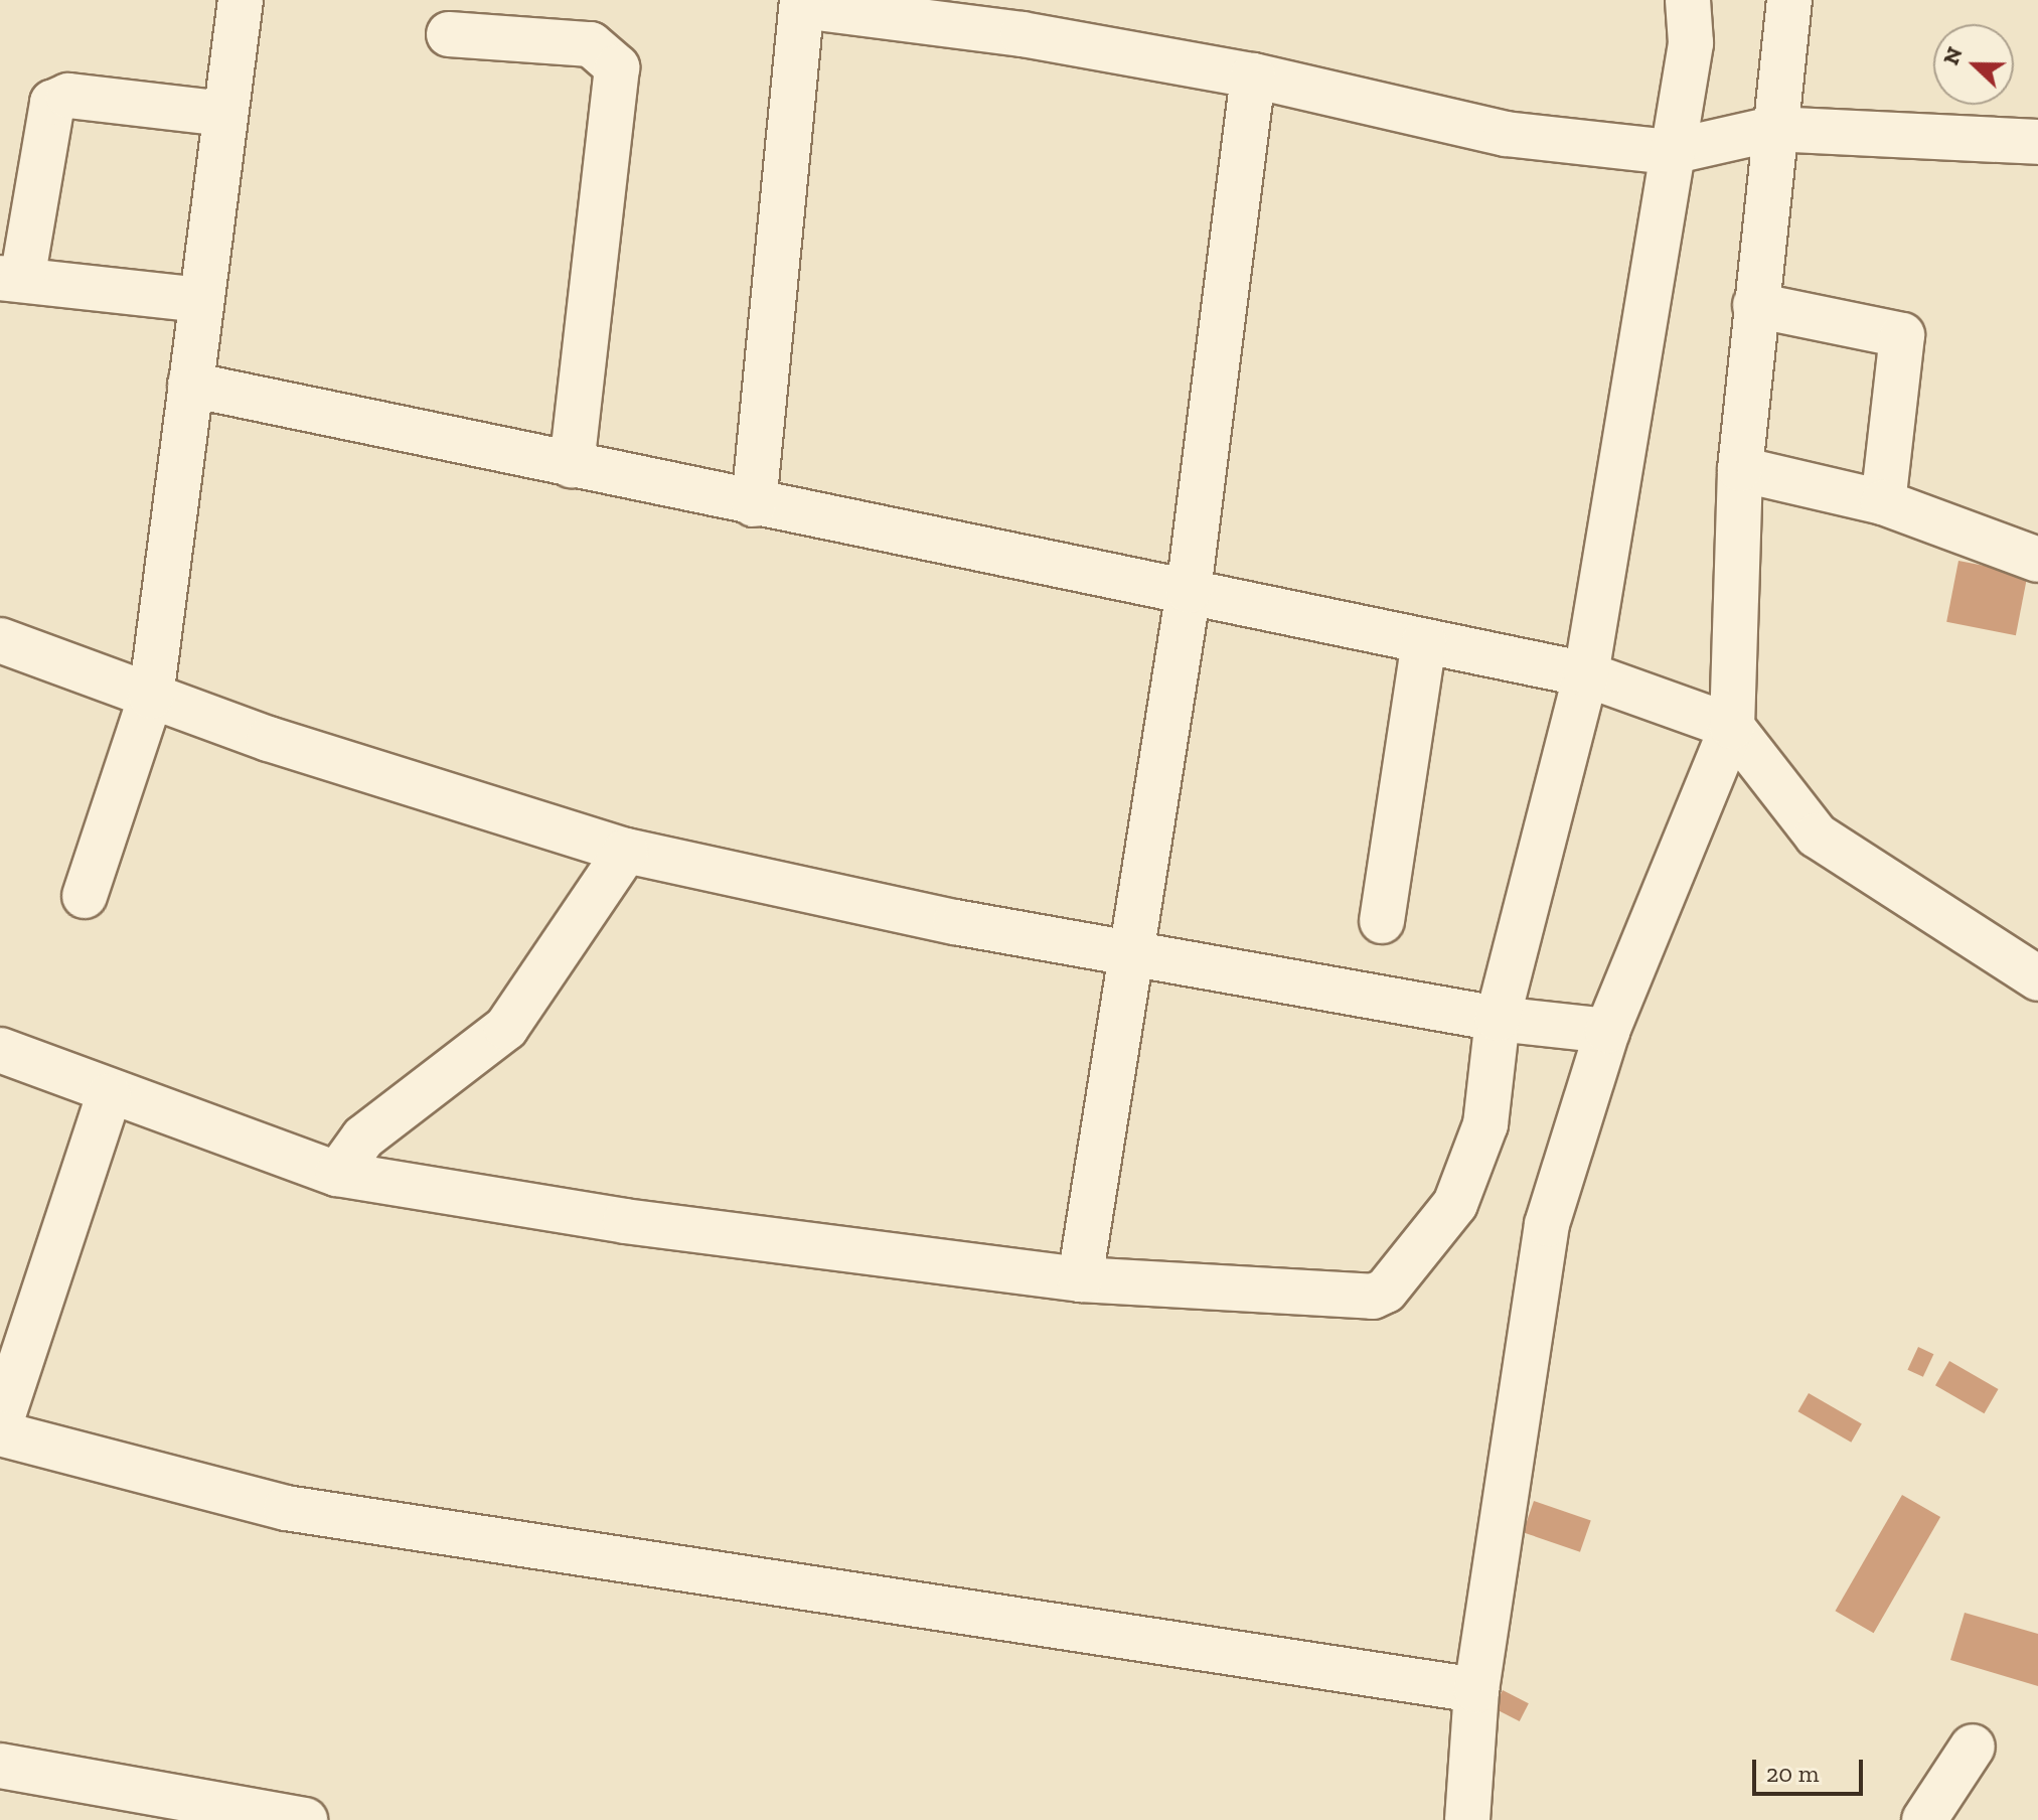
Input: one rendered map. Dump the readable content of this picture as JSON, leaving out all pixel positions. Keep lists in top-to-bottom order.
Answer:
{
  "scale_bar": "20 m",
  "north": "left"
}
